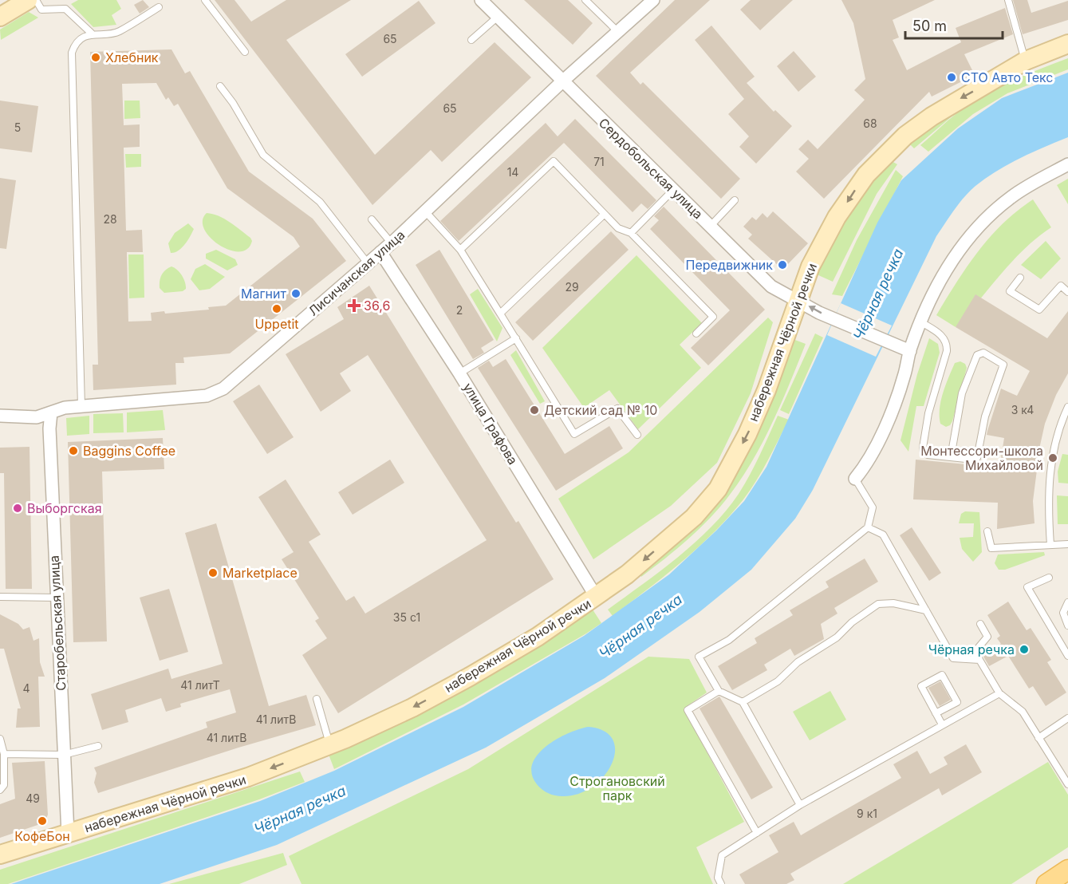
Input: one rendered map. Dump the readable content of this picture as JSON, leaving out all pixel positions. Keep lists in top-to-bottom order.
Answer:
{
  "streets": {
    "street": [
      "Сердобольская улица",
      "Лисичанская улица",
      "набережная Чёрной речки",
      "улица Графова",
      "Старобельская улица"
    ]
  },
  "crossings": [
    ["Сердобольская улица", "Лисичанская улица"],
    ["Сердобольская улица", "набережная Чёрной речки"],
    ["Лисичанская улица", "улица Графова"],
    ["Лисичанская улица", "Старобельская улица"],
    ["набережная Чёрной речки", "улица Графова"],
    ["набережная Чёрной речки", "Старобельская улица"]
  ],
  "one_way": ["набережная Чёрной речки"],
  "water": ["Чёрная речка"],
  "parks": ["Строгановский парк"],
  "places": {
    "other": [
      "Хлебник",
      "СТО Авто Текс",
      "Передвижник",
      "Магнит",
      "Uppetit",
      "Детский сад № 10",
      "Baggins Coffee",
      "Монтессори-школа Михайловой",
      "Выборгская",
      "Marketplace",
      "Чёрная речка",
      "КофеБон"
    ],
    "health": ["36,6"]
  },
  "house_numbers": [
    "65",
    "65",
    "68",
    "5",
    "71",
    "14",
    "28",
    "29",
    "2",
    "3 к4",
    "35 с1",
    "41 литТ",
    "4",
    "41 литВ",
    "41 литВ",
    "49",
    "9 к1"
  ],
  "scale_bar": "50 m"
}
